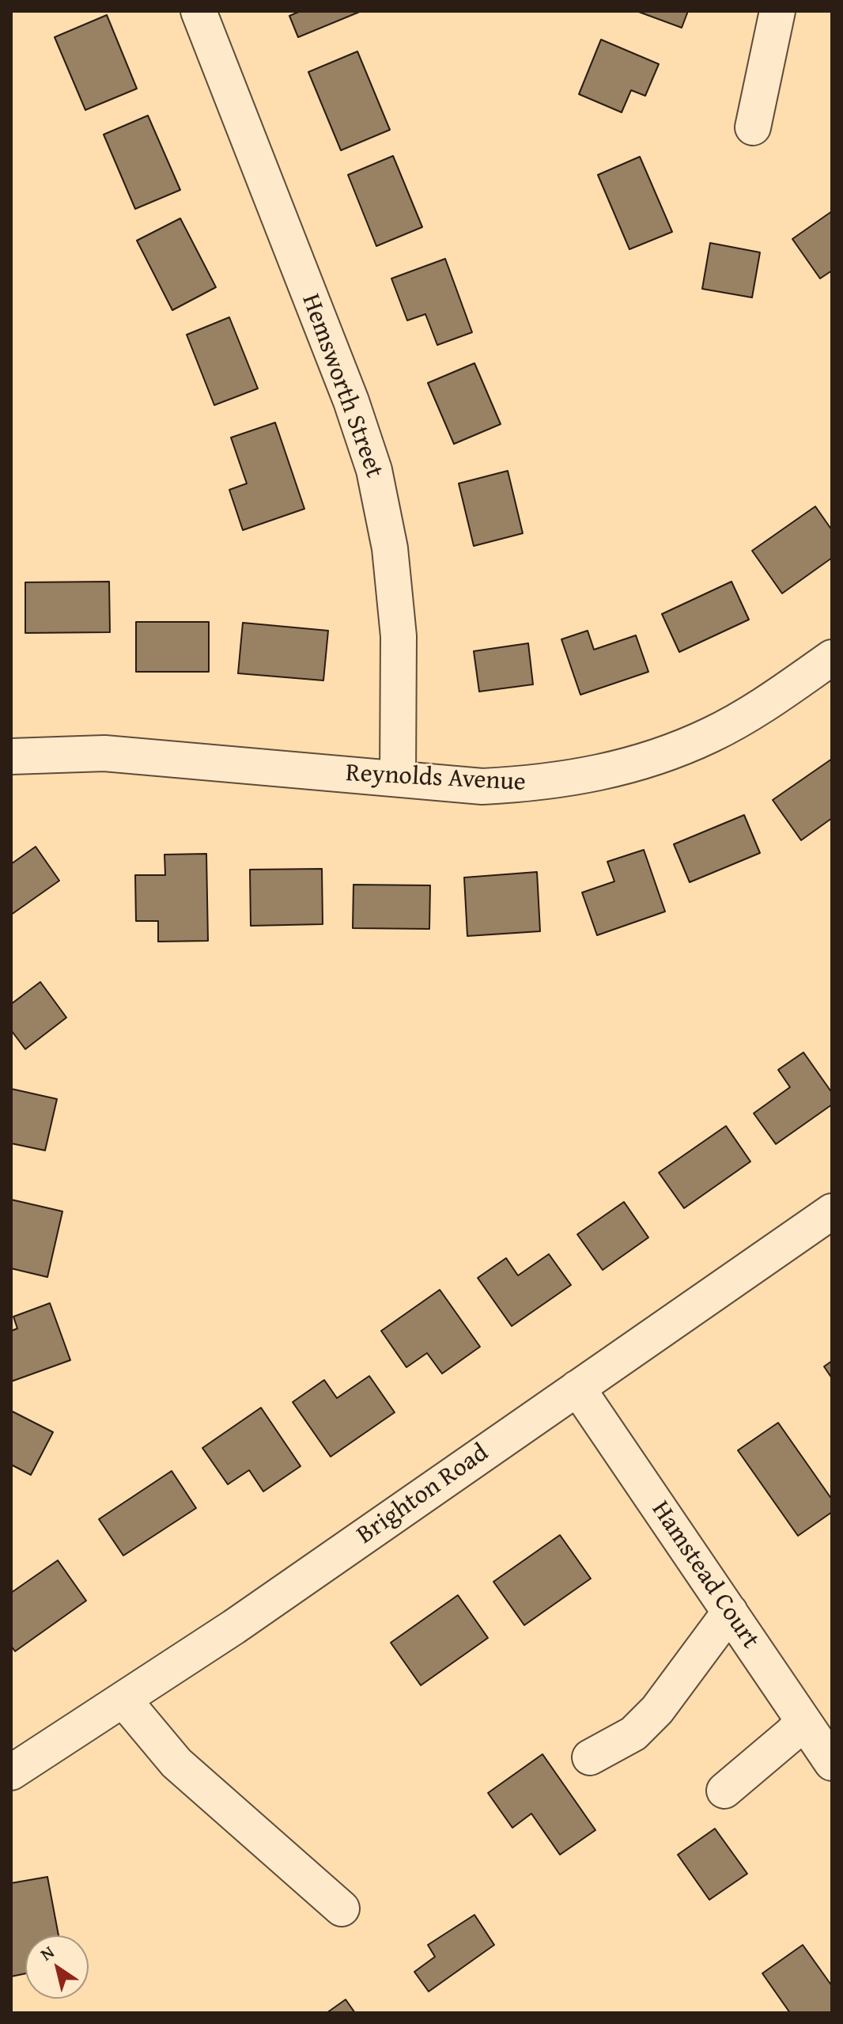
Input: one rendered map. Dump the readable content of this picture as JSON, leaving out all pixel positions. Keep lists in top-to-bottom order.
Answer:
{
  "streets": {
    "street": [
      "Hemsworth Street",
      "Reynolds Avenue",
      "Brighton Road",
      "Hamstead Court"
    ]
  },
  "crossings": [
    ["Hemsworth Street", "Reynolds Avenue"],
    ["Brighton Road", "Hamstead Court"]
  ],
  "north": "top left"
}
